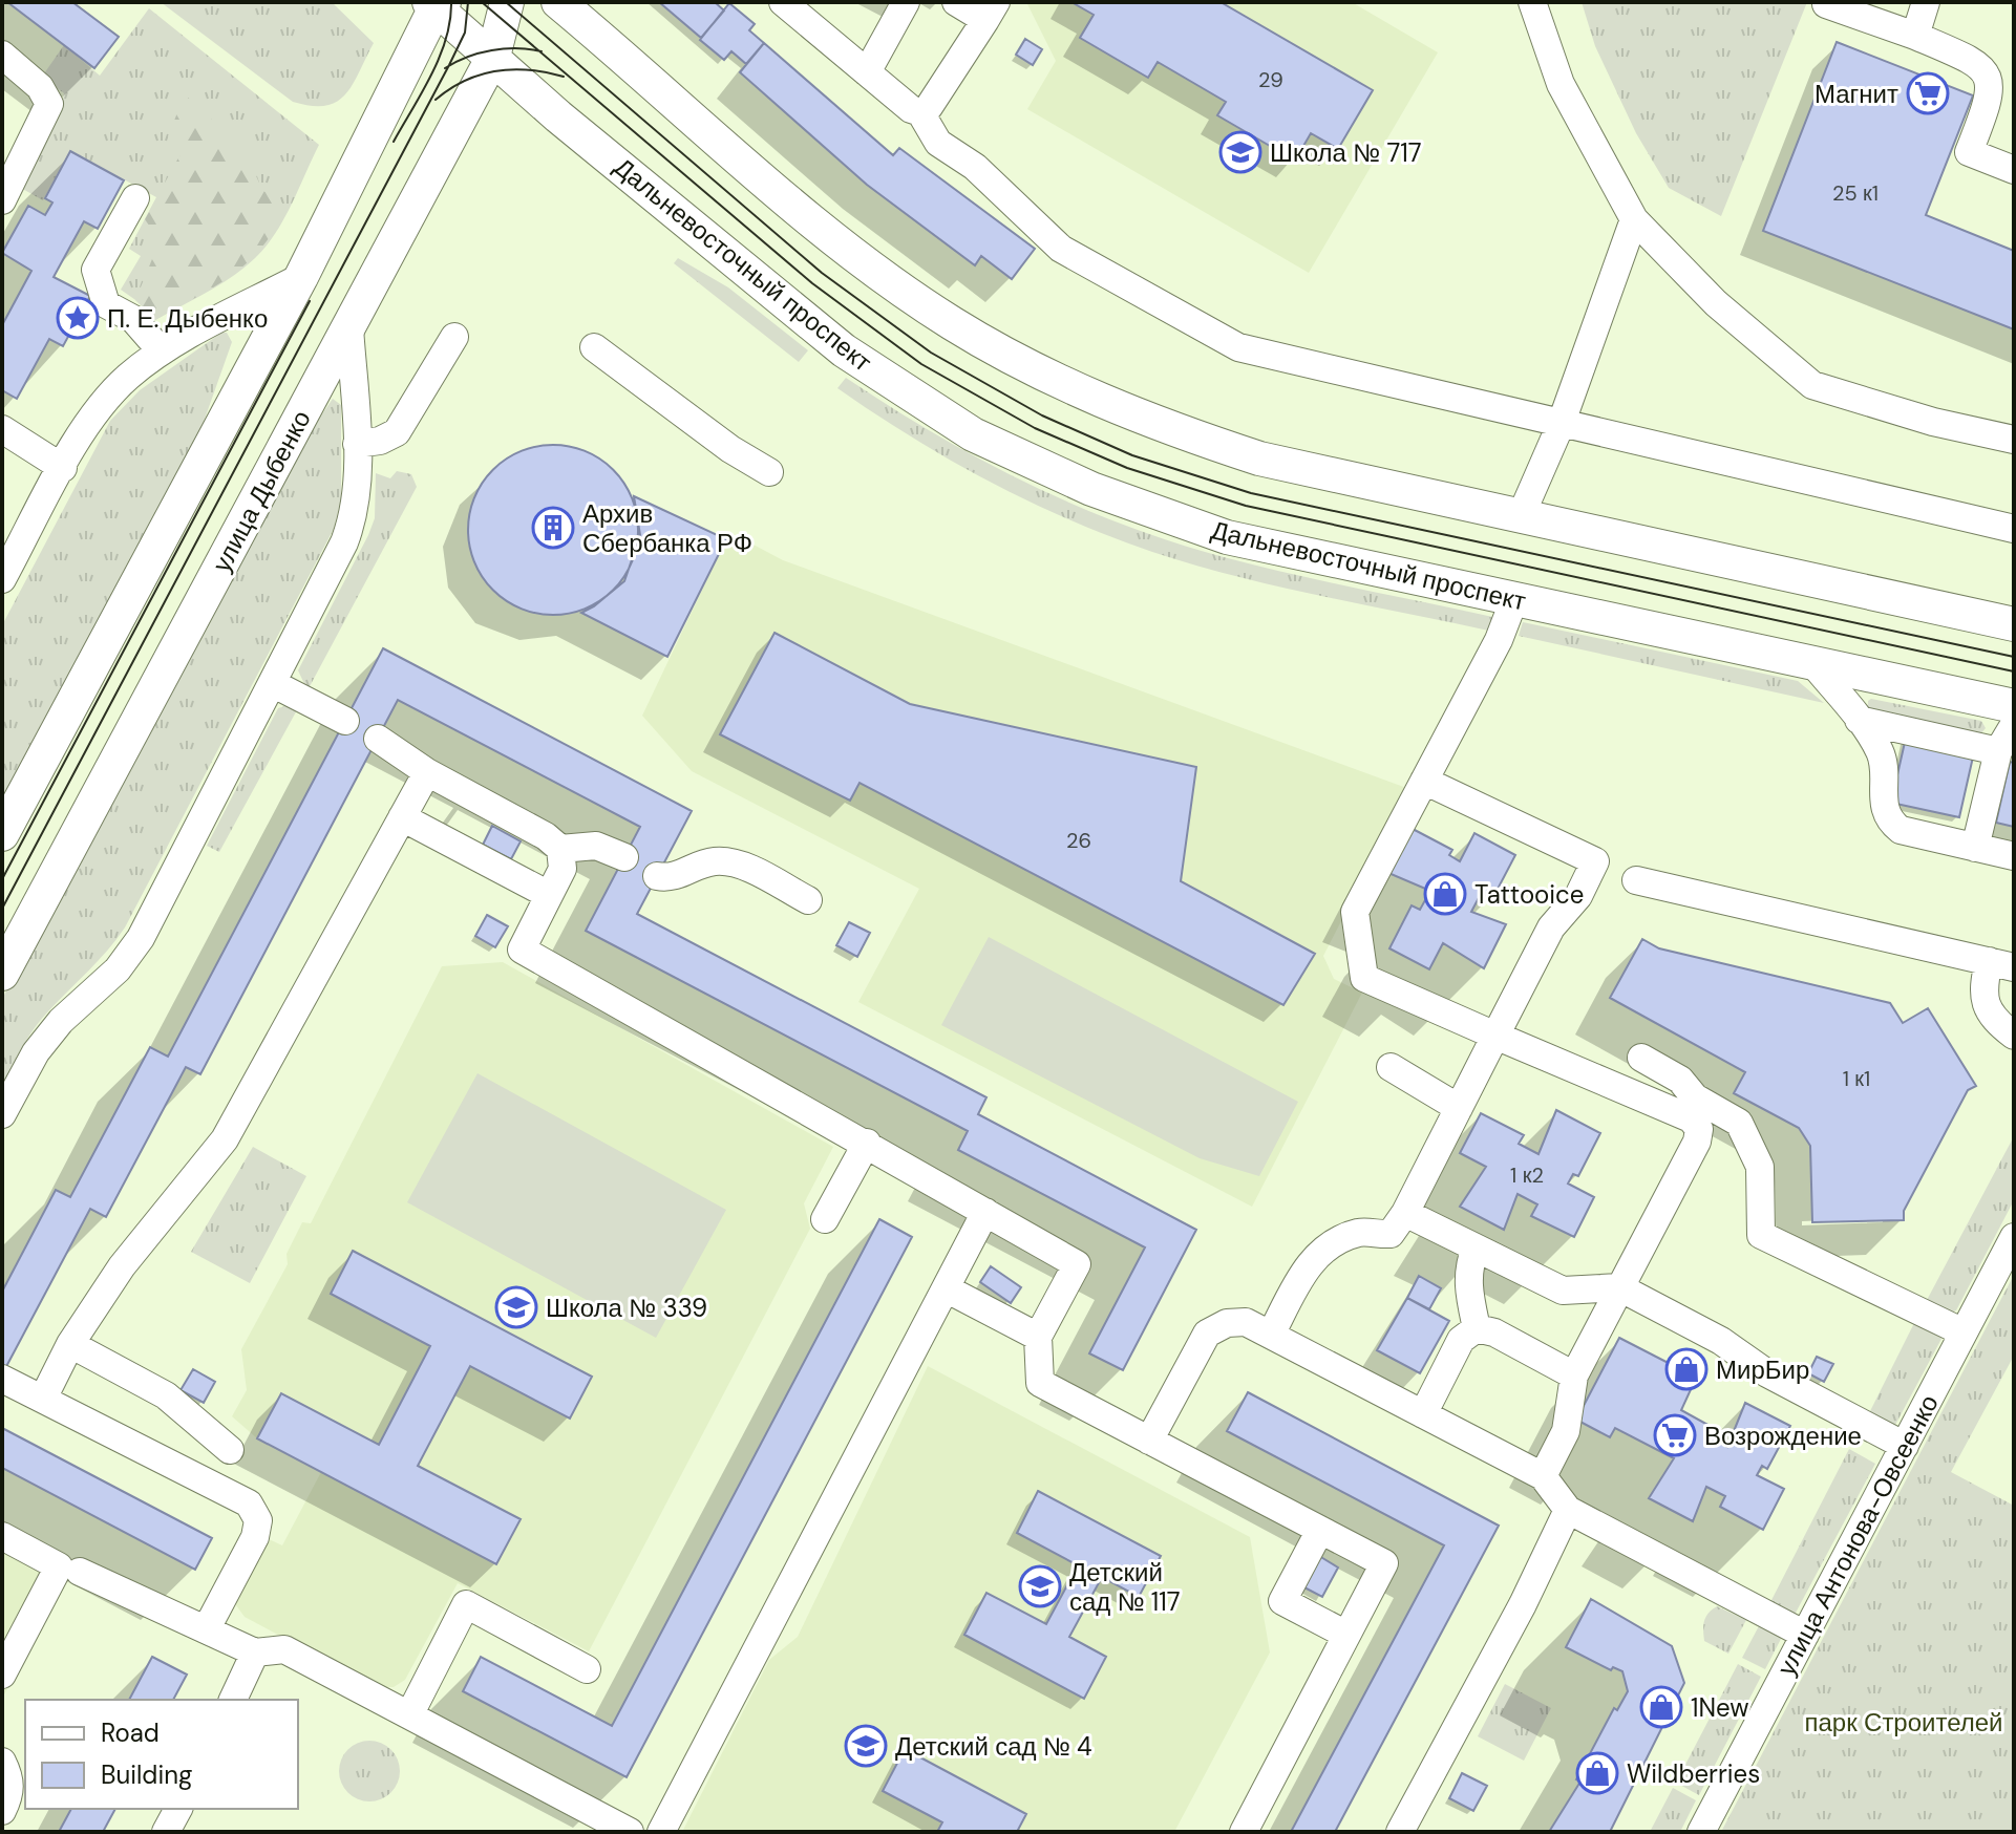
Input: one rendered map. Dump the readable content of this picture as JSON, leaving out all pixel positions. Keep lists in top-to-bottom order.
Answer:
{
  "streets": {
    "main road": ["Дальневосточный проспект", "улица Дыбенко"],
    "street": ["улица Антонова-Овсеенко"]
  },
  "crossings": [
    ["Дальневосточный проспект", "улица Дыбенко"]
  ],
  "parks": ["парк Строителей"],
  "places": {
    "supermarket": ["Магнит", "Возрождение"],
    "school or university": [
      "Школа № 717",
      "Школа № 339",
      "Детский сад № 117",
      "Детский сад № 4"
    ],
    "place": ["П. Е. Дыбенко"],
    "building": ["Архив Сбербанка РФ"],
    "shop": [
      "Tattooice",
      "МирБир",
      "1New",
      "Wildberries"
    ]
  },
  "house_numbers": [
    "29",
    "25 к1",
    "26",
    "1 к1",
    "1 к2"
  ],
  "legend": ["Road", "Building"]
}
